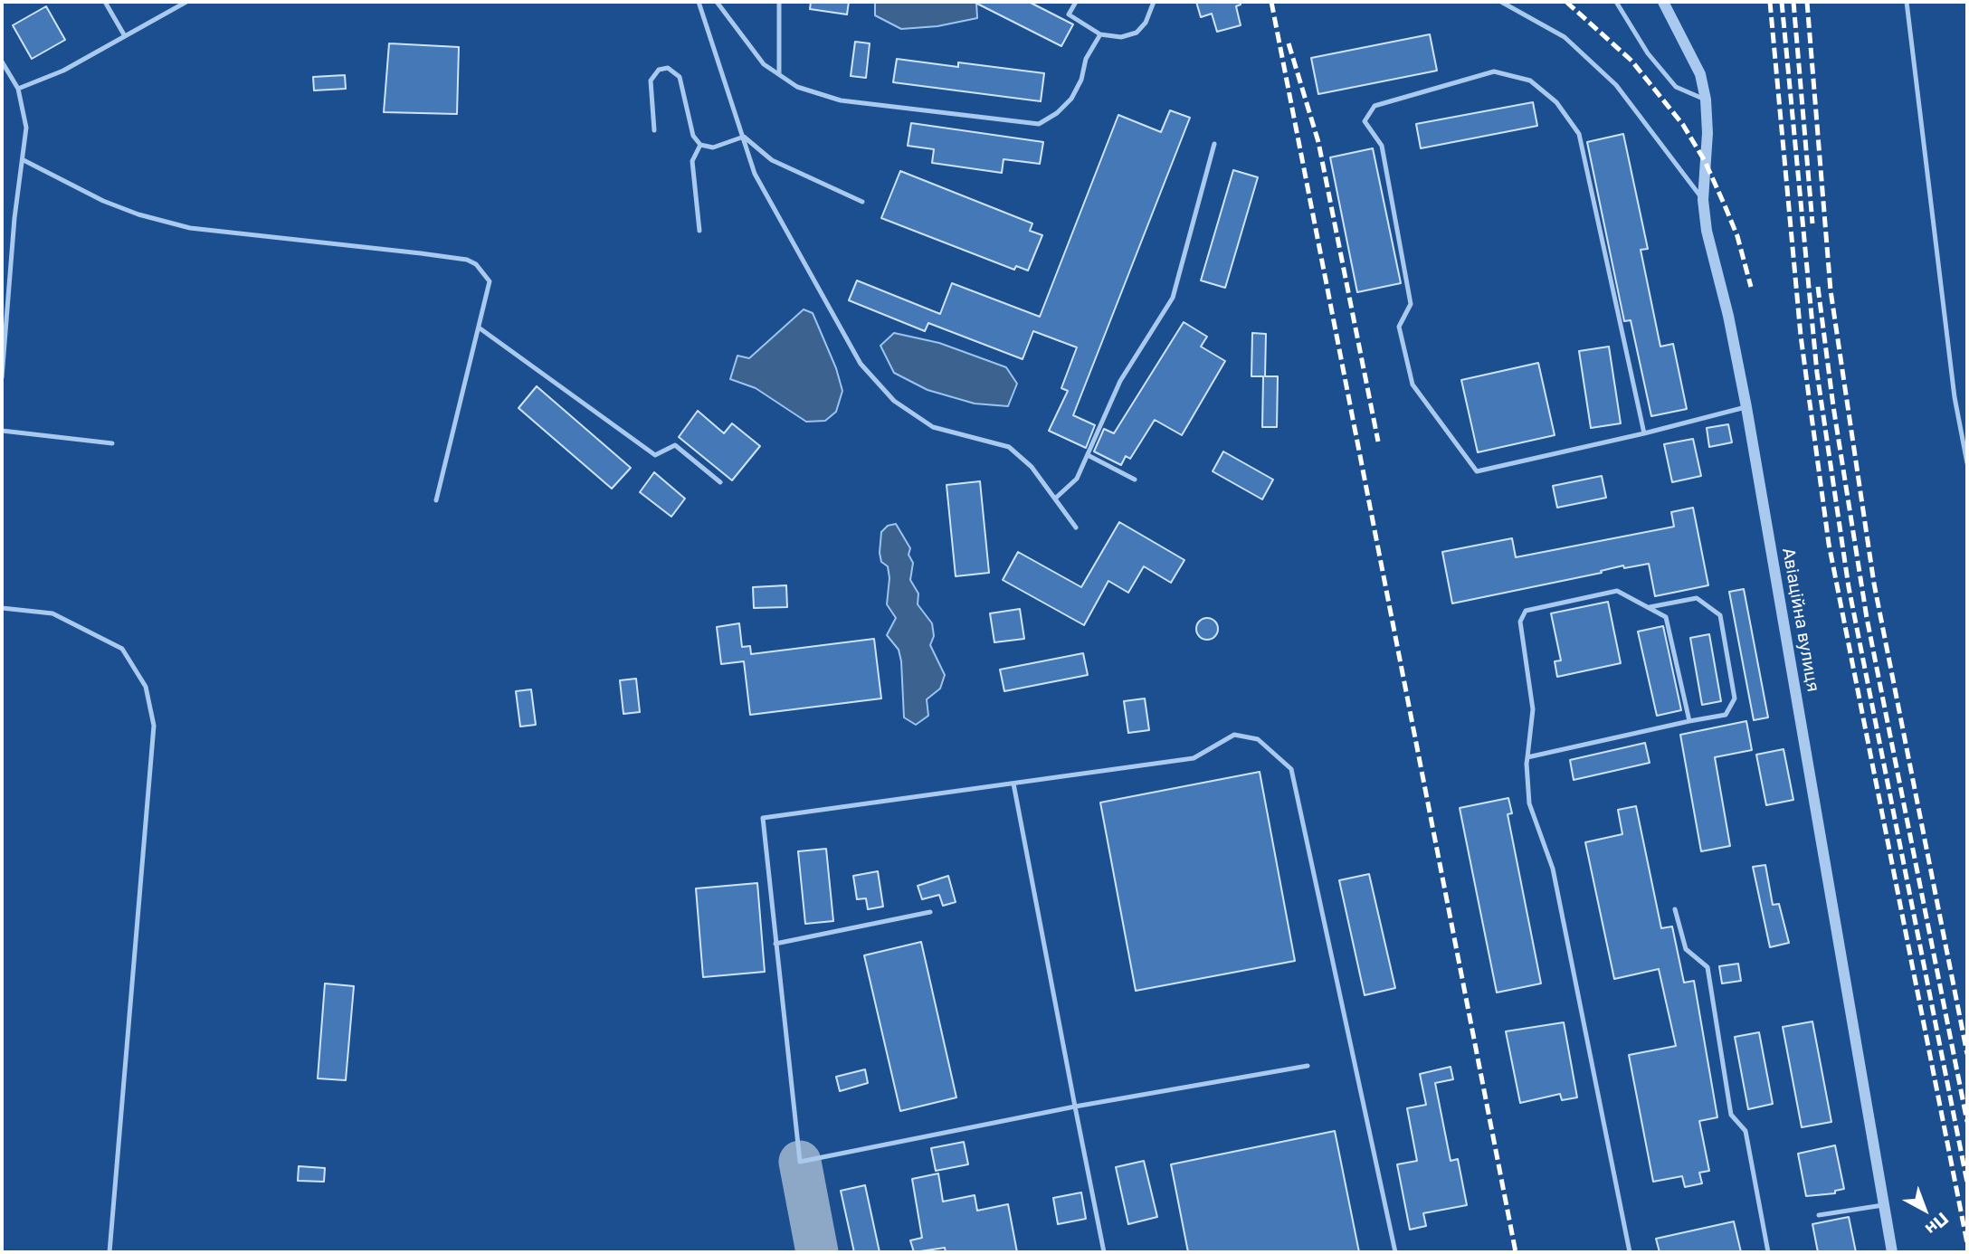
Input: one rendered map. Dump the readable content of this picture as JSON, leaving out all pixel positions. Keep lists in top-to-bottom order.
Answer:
{
  "streets": {
    "street": ["Авіаційна вулиця"]
  },
  "north": "bottom right"
}
